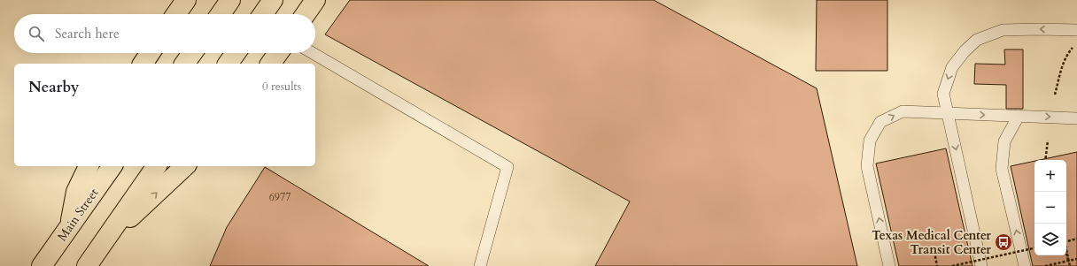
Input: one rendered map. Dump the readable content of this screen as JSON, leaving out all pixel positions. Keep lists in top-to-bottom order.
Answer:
{
  "streets": {
    "main road": ["Main Street"]
  },
  "places": {
    "bus stop": ["Texas Medical Center Transit Center"]
  },
  "house_numbers": ["6977"],
  "page": {
    "search": "Search here",
    "heading": ["Nearby", "0 results"],
    "map_buttons": ["+", "−"]
  }
}
